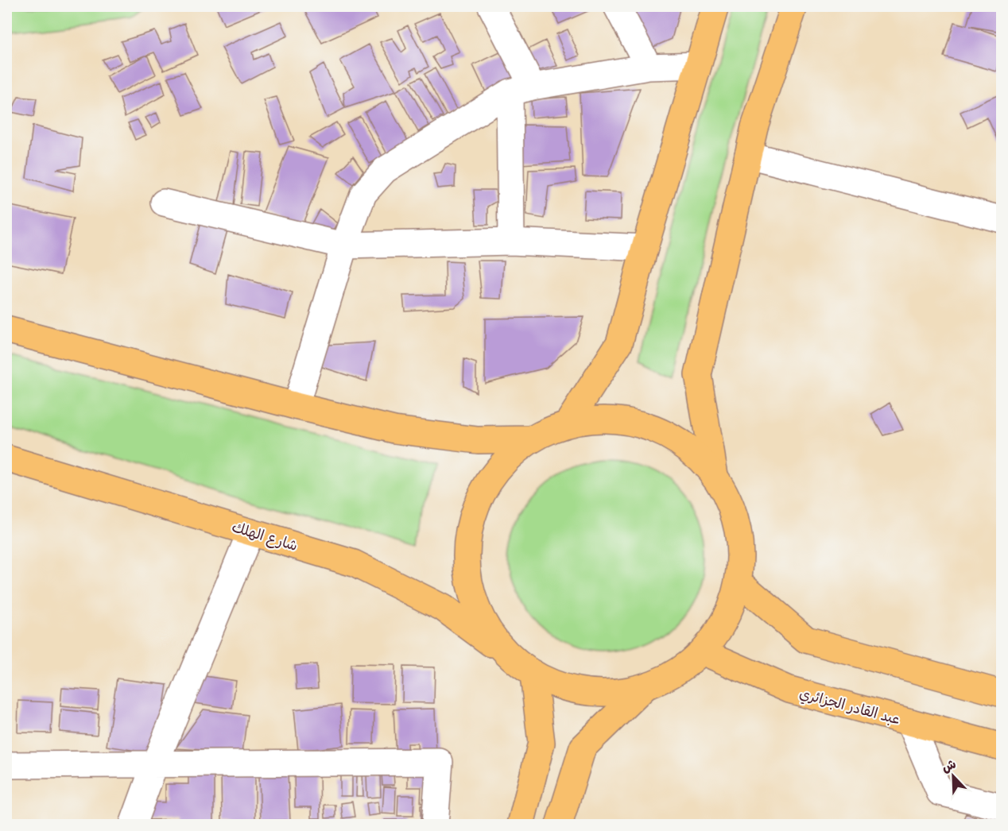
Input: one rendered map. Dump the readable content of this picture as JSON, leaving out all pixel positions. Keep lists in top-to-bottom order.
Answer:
{
  "streets": {
    "main road": ["شارع الهلك", "عبد القادر الجزائري"]
  },
  "north": "top left"
}
